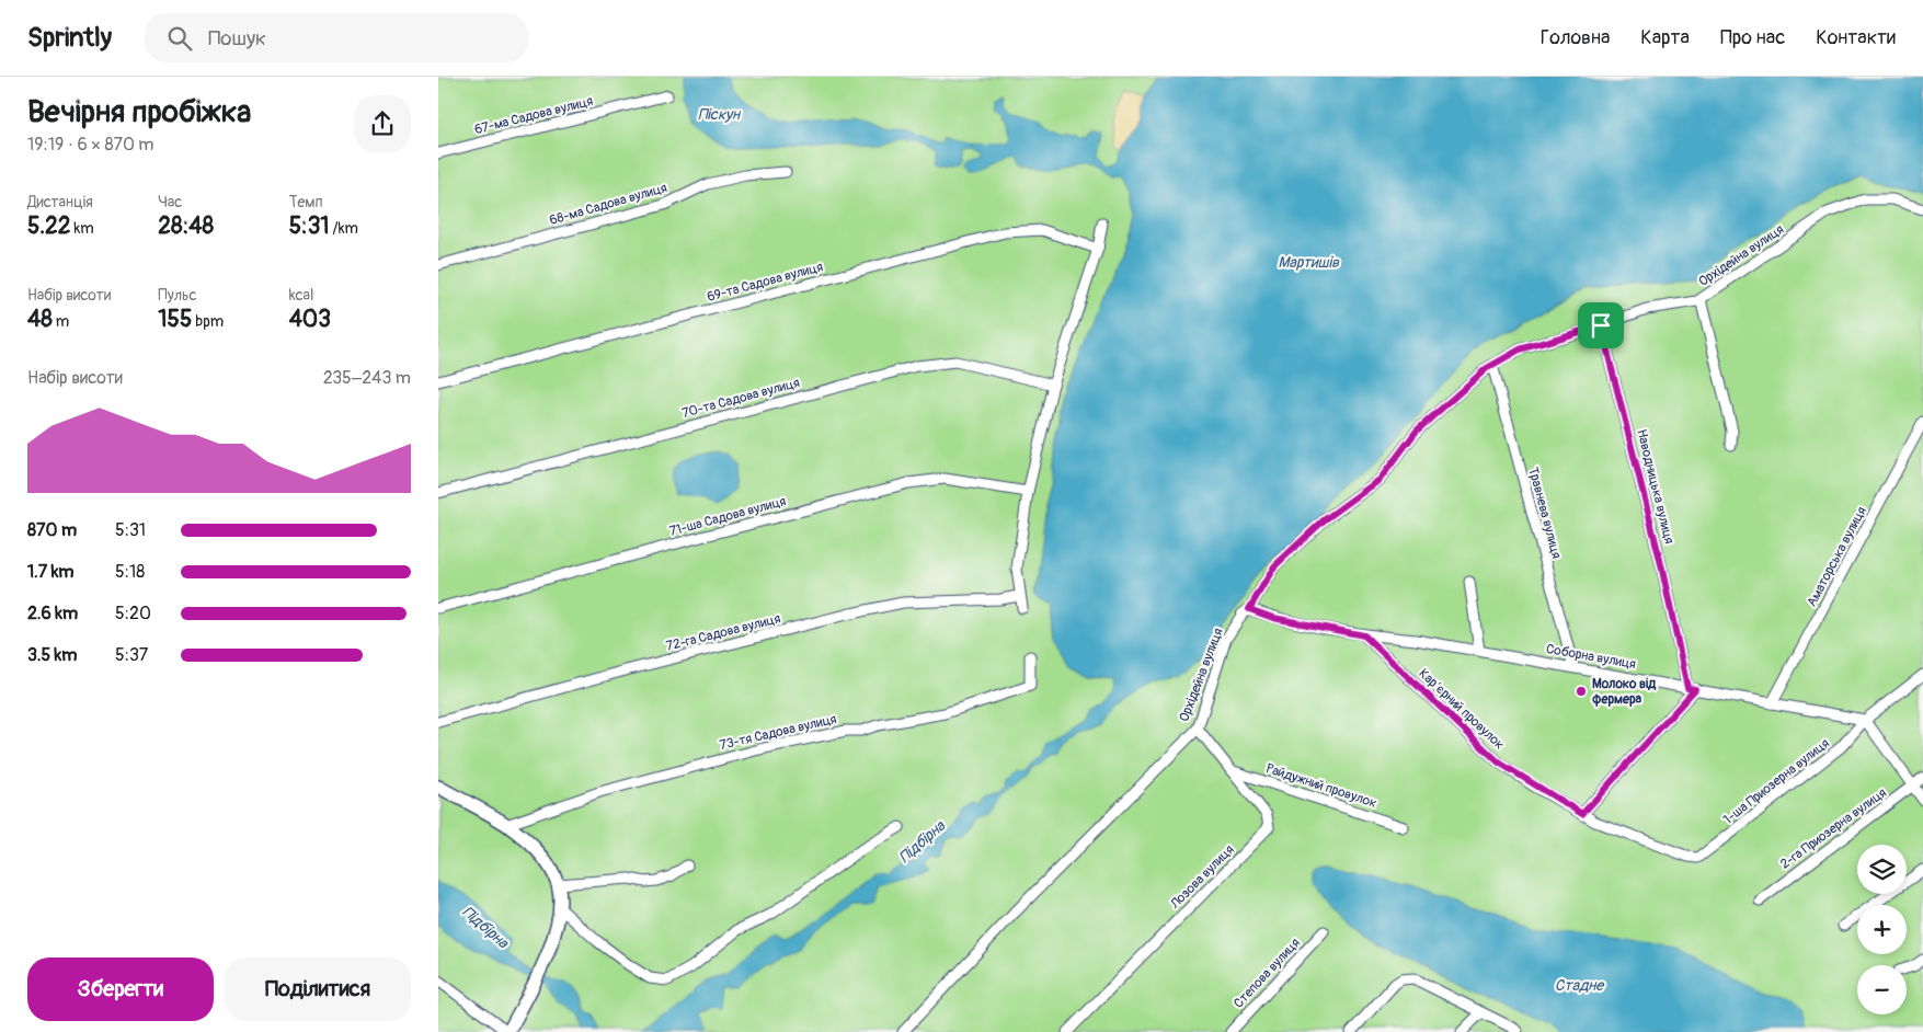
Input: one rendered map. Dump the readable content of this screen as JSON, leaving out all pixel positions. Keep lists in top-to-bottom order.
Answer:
{
  "streets": {
    "street": [
      "67-ма Садова вулиця",
      "68-ма Садова вулиця",
      "Орхідейна вулиця",
      "69-та Садова вулиця",
      "70-та Садова вулиця",
      "Наводницька вулиця",
      "Травнева вулиця",
      "71-ша Садова вулиця",
      "Аматорська вулиця",
      "72-га Садова вулиця",
      "Соборна вулиця",
      "Карʼєрний провулок",
      "73-тя Садова вулиця",
      "1-ша Приозерна вулиця",
      "Райдужний провулок",
      "2-га Приозерна вулиця",
      "Лозова вулиця",
      "Степова вулиця"
    ]
  },
  "crossings": [
    ["Орхідейна вулиця", "Наводницька вулиця"],
    ["Орхідейна вулиця", "Травнева вулиця"],
    ["Орхідейна вулиця", "Соборна вулиця"],
    ["Орхідейна вулиця", "Лозова вулиця"],
    ["Наводницька вулиця", "Соборна вулиця"],
    ["Травнева вулиця", "Соборна вулиця"],
    ["Аматорська вулиця", "Соборна вулиця"],
    ["Соборна вулиця", "Карʼєрний провулок"],
    ["Соборна вулиця", "1-ша Приозерна вулиця"],
    ["Карʼєрний провулок", "1-ша Приозерна вулиця"],
    ["Райдужний провулок", "Лозова вулиця"]
  ],
  "water": [
    "Піскун",
    "Мартишів",
    "Підбірна",
    "Стадне"
  ],
  "places": ["Молоко від фермера"],
  "page": {
    "header": "Sprintly",
    "search": "Пошук",
    "nav": [
      "Головна",
      "Карта",
      "Про нас",
      "Контакти"
    ],
    "heading": ["Вечірня пробіжка", "19:19 · 6 × 870 m"],
    "stats": [
      ["Дистанція", "5.22 km"],
      ["Час", "28:48"],
      ["Темп", "5:31 /km"],
      ["Набір висоти", "48 m"],
      ["Пульс", "155 bpm"],
      ["kcal", "403"]
    ],
    "chart": ["Набір висоти", "235–243 m"],
    "list": [
      {
        "name": "870 m",
        "note": "5:31"
      },
      {
        "name": "1.7 km",
        "note": "5:18"
      },
      {
        "name": "2.6 km",
        "note": "5:20"
      },
      {
        "name": "3.5 km",
        "note": "5:37"
      }
    ],
    "map_buttons": ["+", "−"],
    "buttons": ["Зберегти", "Поділитися"]
  }
}
